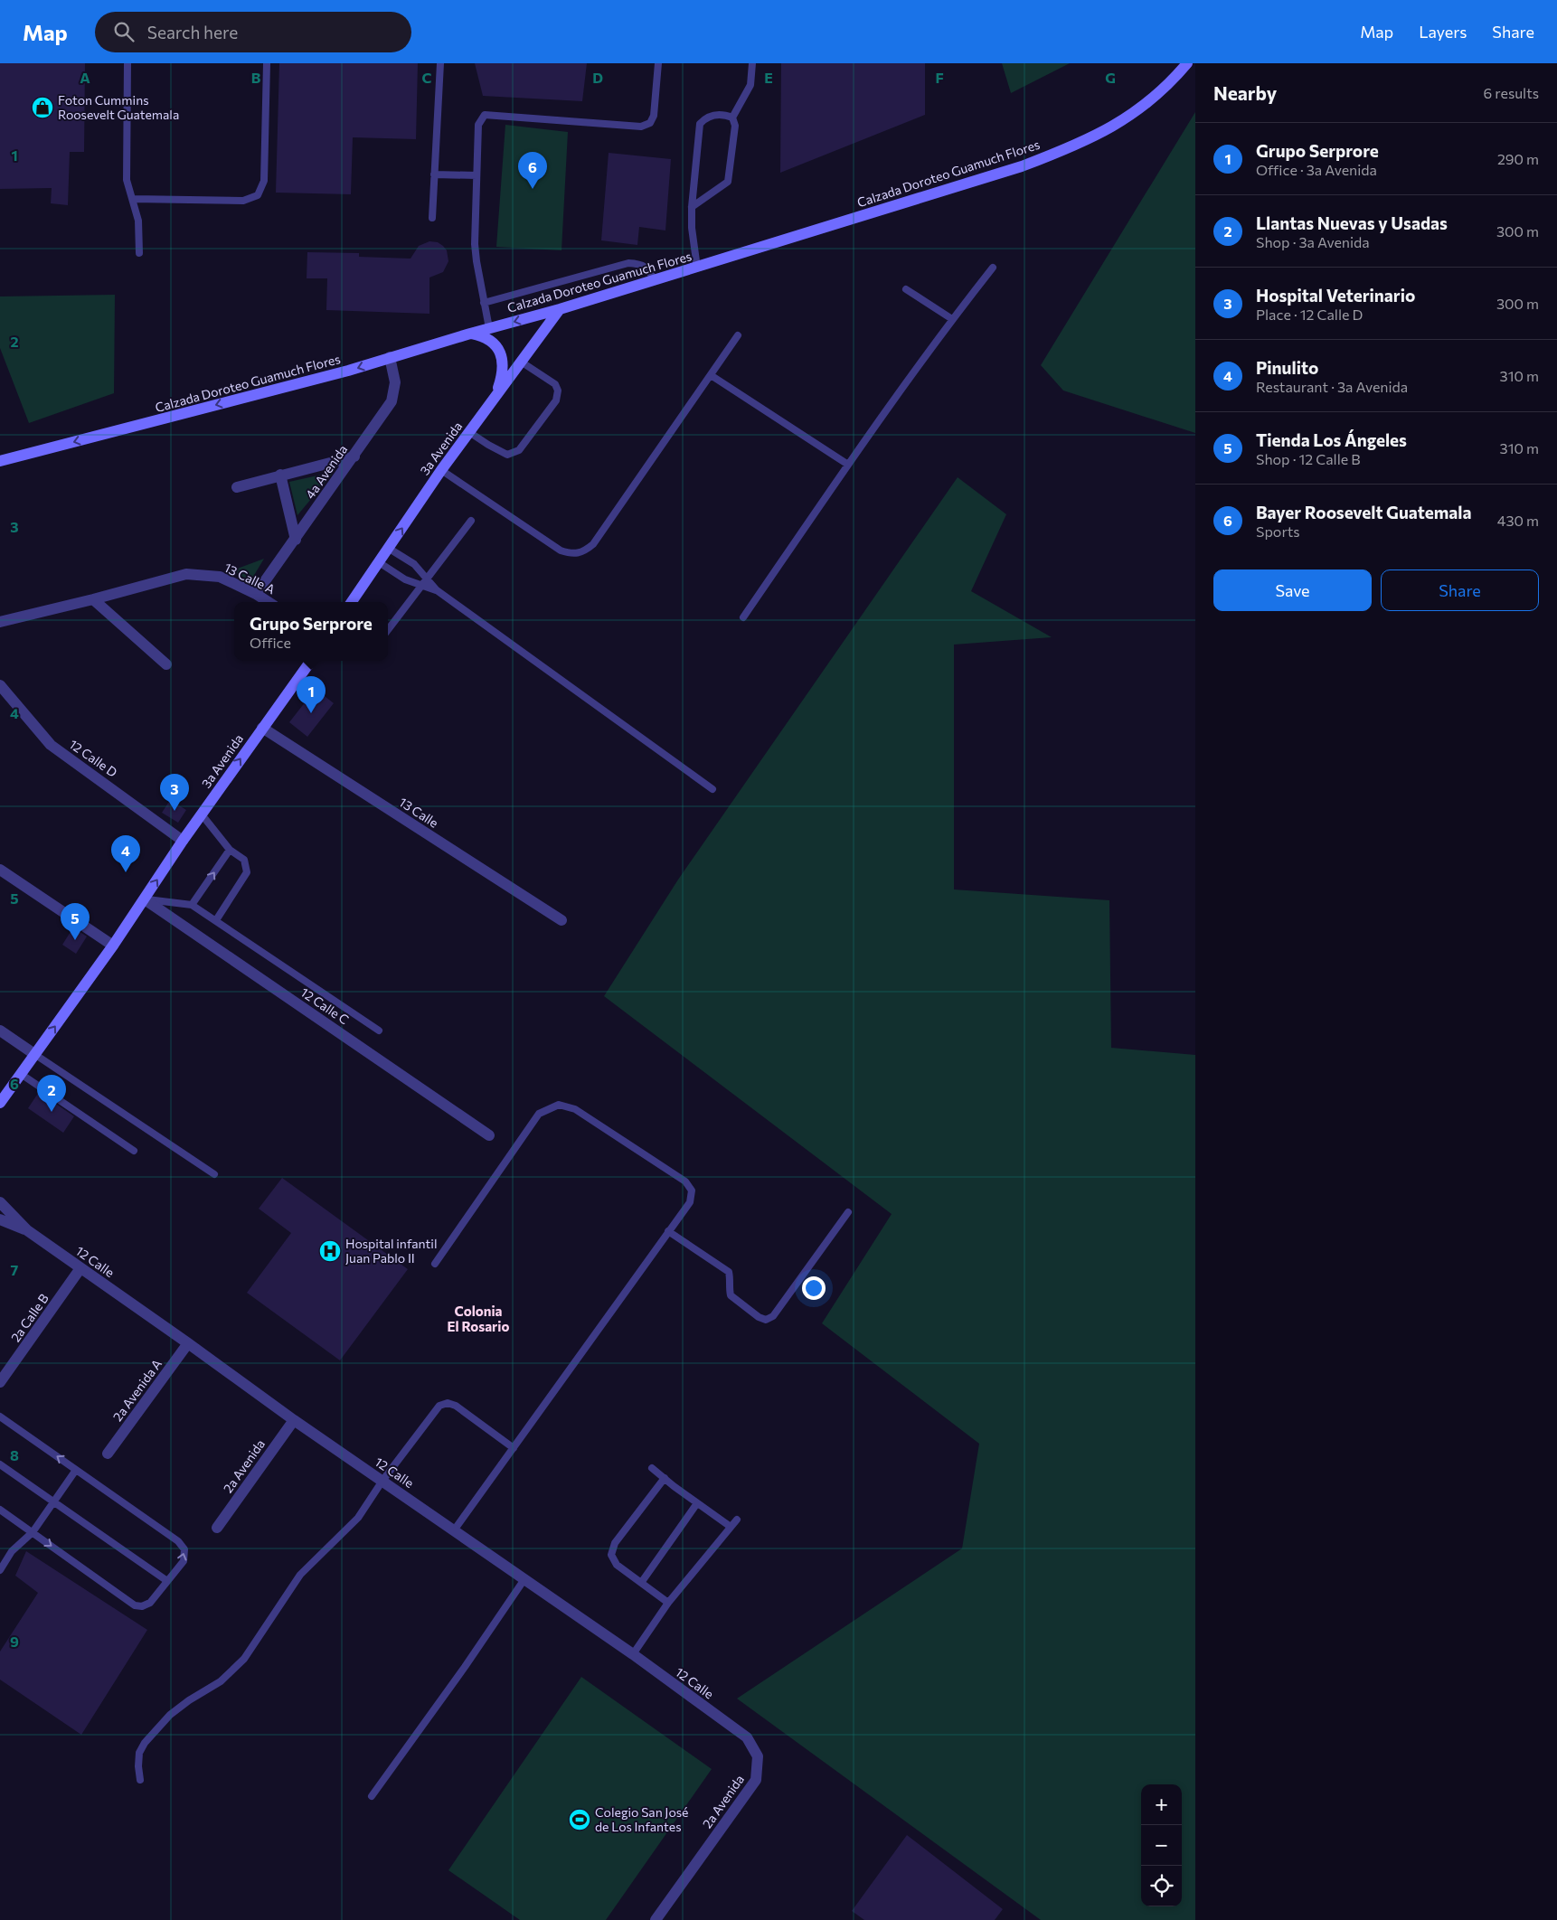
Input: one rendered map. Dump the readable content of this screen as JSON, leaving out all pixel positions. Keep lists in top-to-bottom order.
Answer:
{
  "streets": {
    "main road": ["Calzada Doroteo Guamuch Flores", "3a Avenida"],
    "street": [
      "4a Avenida",
      "13 Calle A",
      "12 Calle D",
      "13 Calle",
      "12 Calle C",
      "12 Calle",
      "2a Calle B",
      "2a Avenida A",
      "2a Avenida"
    ]
  },
  "crossings": [
    ["Calzada Doroteo Guamuch Flores", "3a Avenida"],
    ["Calzada Doroteo Guamuch Flores", "4a Avenida"],
    ["3a Avenida", "12 Calle D"],
    ["3a Avenida", "13 Calle"],
    ["3a Avenida", "12 Calle C"],
    ["4a Avenida", "13 Calle A"],
    ["12 Calle", "2a Calle B"],
    ["12 Calle", "2a Avenida A"],
    ["12 Calle", "2a Avenida"]
  ],
  "one_way": ["Calzada Doroteo Guamuch Flores", "3a Avenida"],
  "districts": ["Colonia El Rosario"],
  "places": {
    "shop": ["Foton Cummins Roosevelt Guatemala"],
    "hospital": ["Hospital infantil Juan Pablo II"],
    "sports": ["Colegio San José de Los Infantes"]
  },
  "page": {
    "header": "Map",
    "search": "Search here",
    "nav": ["Map", "Layers", "Share"],
    "heading": ["Nearby", "6 results"],
    "list": [
      {
        "mark": "1",
        "name": "Grupo Serprore",
        "note": "Office · 3a Avenida",
        "value": "290 m"
      },
      {
        "mark": "2",
        "name": "Llantas Nuevas y Usadas",
        "note": "Shop · 3a Avenida",
        "value": "300 m"
      },
      {
        "mark": "3",
        "name": "Hospital Veterinario",
        "note": "Place · 12 Calle D",
        "value": "300 m"
      },
      {
        "mark": "4",
        "name": "Pinulito",
        "note": "Restaurant · 3a Avenida",
        "value": "310 m"
      },
      {
        "mark": "5",
        "name": "Tienda Los Ángeles",
        "note": "Shop · 12 Calle B",
        "value": "310 m"
      },
      {
        "mark": "6",
        "name": "Bayer Roosevelt Guatemala",
        "note": "Sports",
        "value": "430 m"
      }
    ],
    "pins": [
      "6",
      "1",
      "3",
      "4",
      "5",
      "2"
    ],
    "buttons": ["Save", "Share"],
    "popup": ["Grupo Serprore", "Office"],
    "map_buttons": ["+", "−"]
  },
  "grid": {
    "columns": [
      "A",
      "B",
      "C",
      "D",
      "E",
      "F",
      "G"
    ],
    "rows": [
      "1",
      "2",
      "3",
      "4",
      "5",
      "6",
      "7",
      "8",
      "9"
    ]
  }
}
